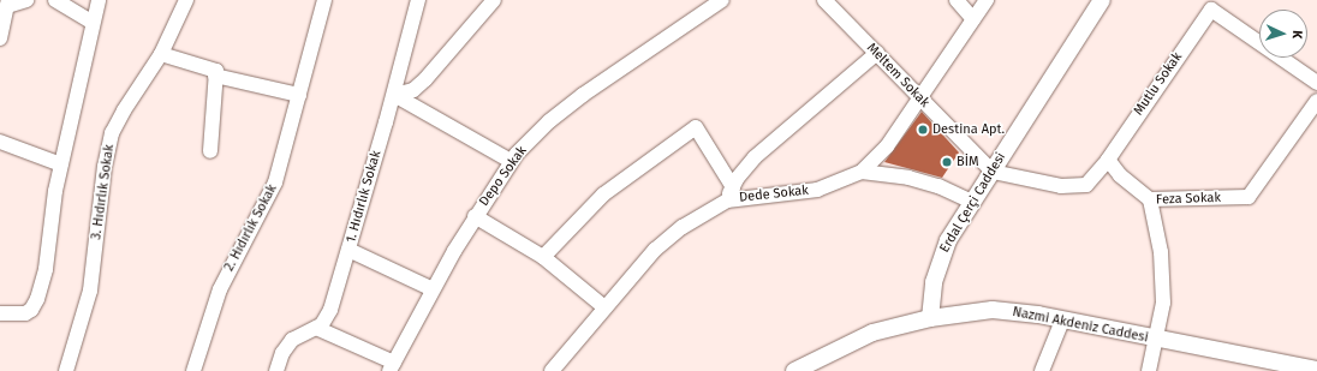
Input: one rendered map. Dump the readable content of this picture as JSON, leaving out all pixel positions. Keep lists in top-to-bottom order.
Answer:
{
  "streets": {
    "street": [
      "Meltem Sokak",
      "Mutlu Sokak",
      "Depo Sokak",
      "3. Hıdırlık Sokak",
      "Dede Sokak",
      "1. Hıdırlık Sokak",
      "Feza Sokak",
      "Erdal Çerçi Caddesi",
      "2. Hıdırlık Sokak",
      "Nazmi Akdeniz Caddesi"
    ]
  },
  "crossings": [
    ["Meltem Sokak", "Mutlu Sokak"],
    ["Meltem Sokak", "Erdal Çerçi Caddesi"],
    ["Mutlu Sokak", "Erdal Çerçi Caddesi"],
    ["Dede Sokak", "Erdal Çerçi Caddesi"],
    ["Feza Sokak", "Nazmi Akdeniz Caddesi"],
    ["Erdal Çerçi Caddesi", "Nazmi Akdeniz Caddesi"]
  ],
  "places": ["Destina Apt.", "BİM"],
  "north": "right"
}
